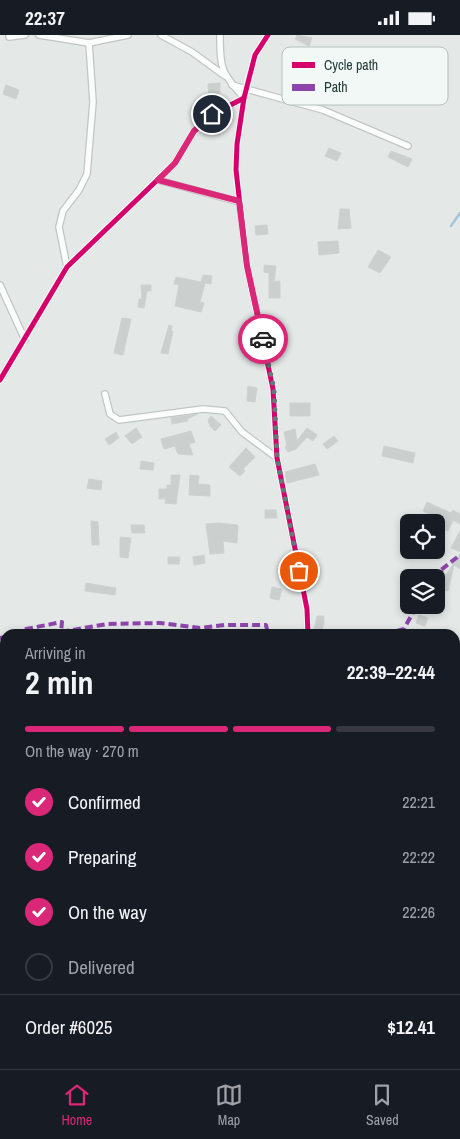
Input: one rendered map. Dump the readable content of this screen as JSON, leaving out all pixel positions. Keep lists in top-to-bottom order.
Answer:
{
  "legend": ["Cycle path", "Path"],
  "page": {
    "status": "22:37",
    "heading": ["2 min", "Arriving in", "22:39–22:44"],
    "panel": ["Order #6025", "$12.41"],
    "bar": "On the way · 270 m",
    "list": [
      ["Confirmed", "22:21"],
      ["Preparing", "22:22"],
      ["On the way", "22:26"],
      "Delivered"
    ],
    "tabs": ["Home", "Map", "Saved"]
  }
}
